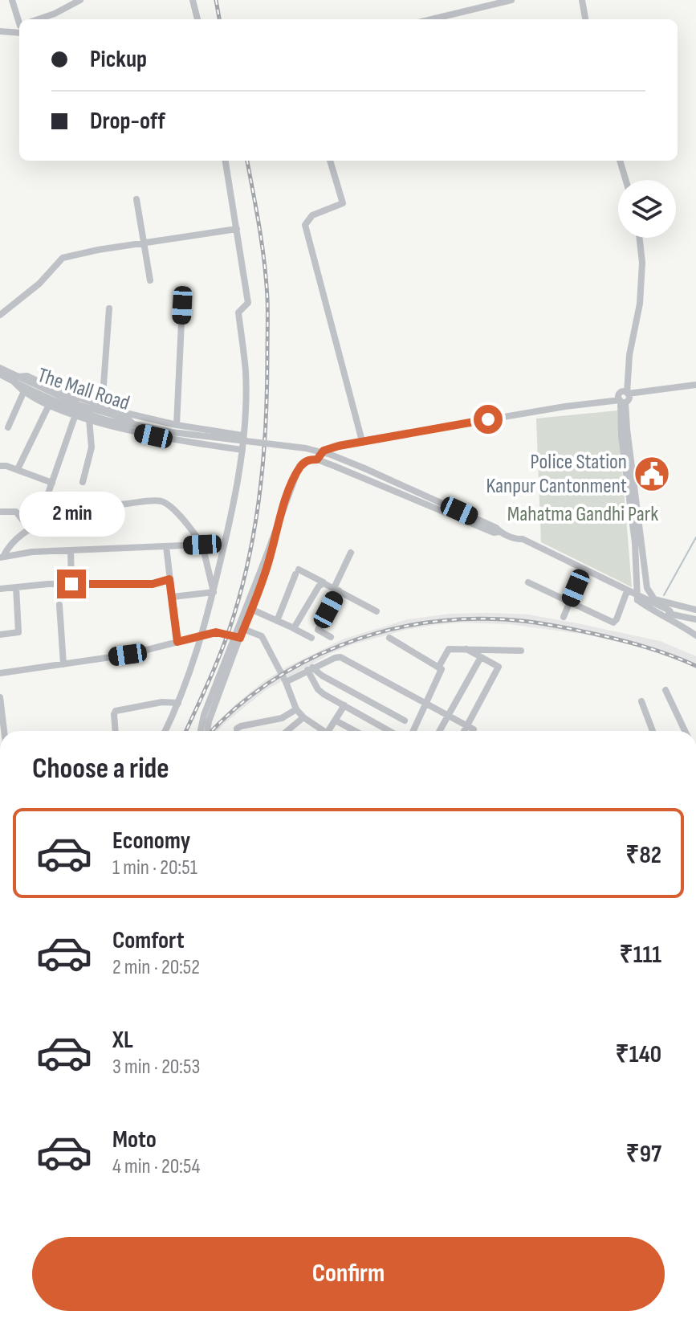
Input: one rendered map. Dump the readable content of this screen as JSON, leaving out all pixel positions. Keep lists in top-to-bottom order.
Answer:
{
  "streets": {
    "street": ["The Mall Road"]
  },
  "parks": ["Mahatma Gandhi Park"],
  "places": {
    "public building": ["Police Station Kanpur Cantonment"]
  },
  "page": {
    "banner": ["Pickup", "Drop-off"],
    "bubble": "2 min",
    "heading": "Choose a ride",
    "list": [
      {
        "name": "Economy",
        "note": "1 min · 20:51",
        "value": "₹82"
      },
      {
        "name": "Comfort",
        "note": "2 min · 20:52",
        "value": "₹111"
      },
      {
        "name": "XL",
        "note": "3 min · 20:53",
        "value": "₹140"
      },
      {
        "name": "Moto",
        "note": "4 min · 20:54",
        "value": "₹97"
      }
    ],
    "buttons": "Confirm"
  }
}
